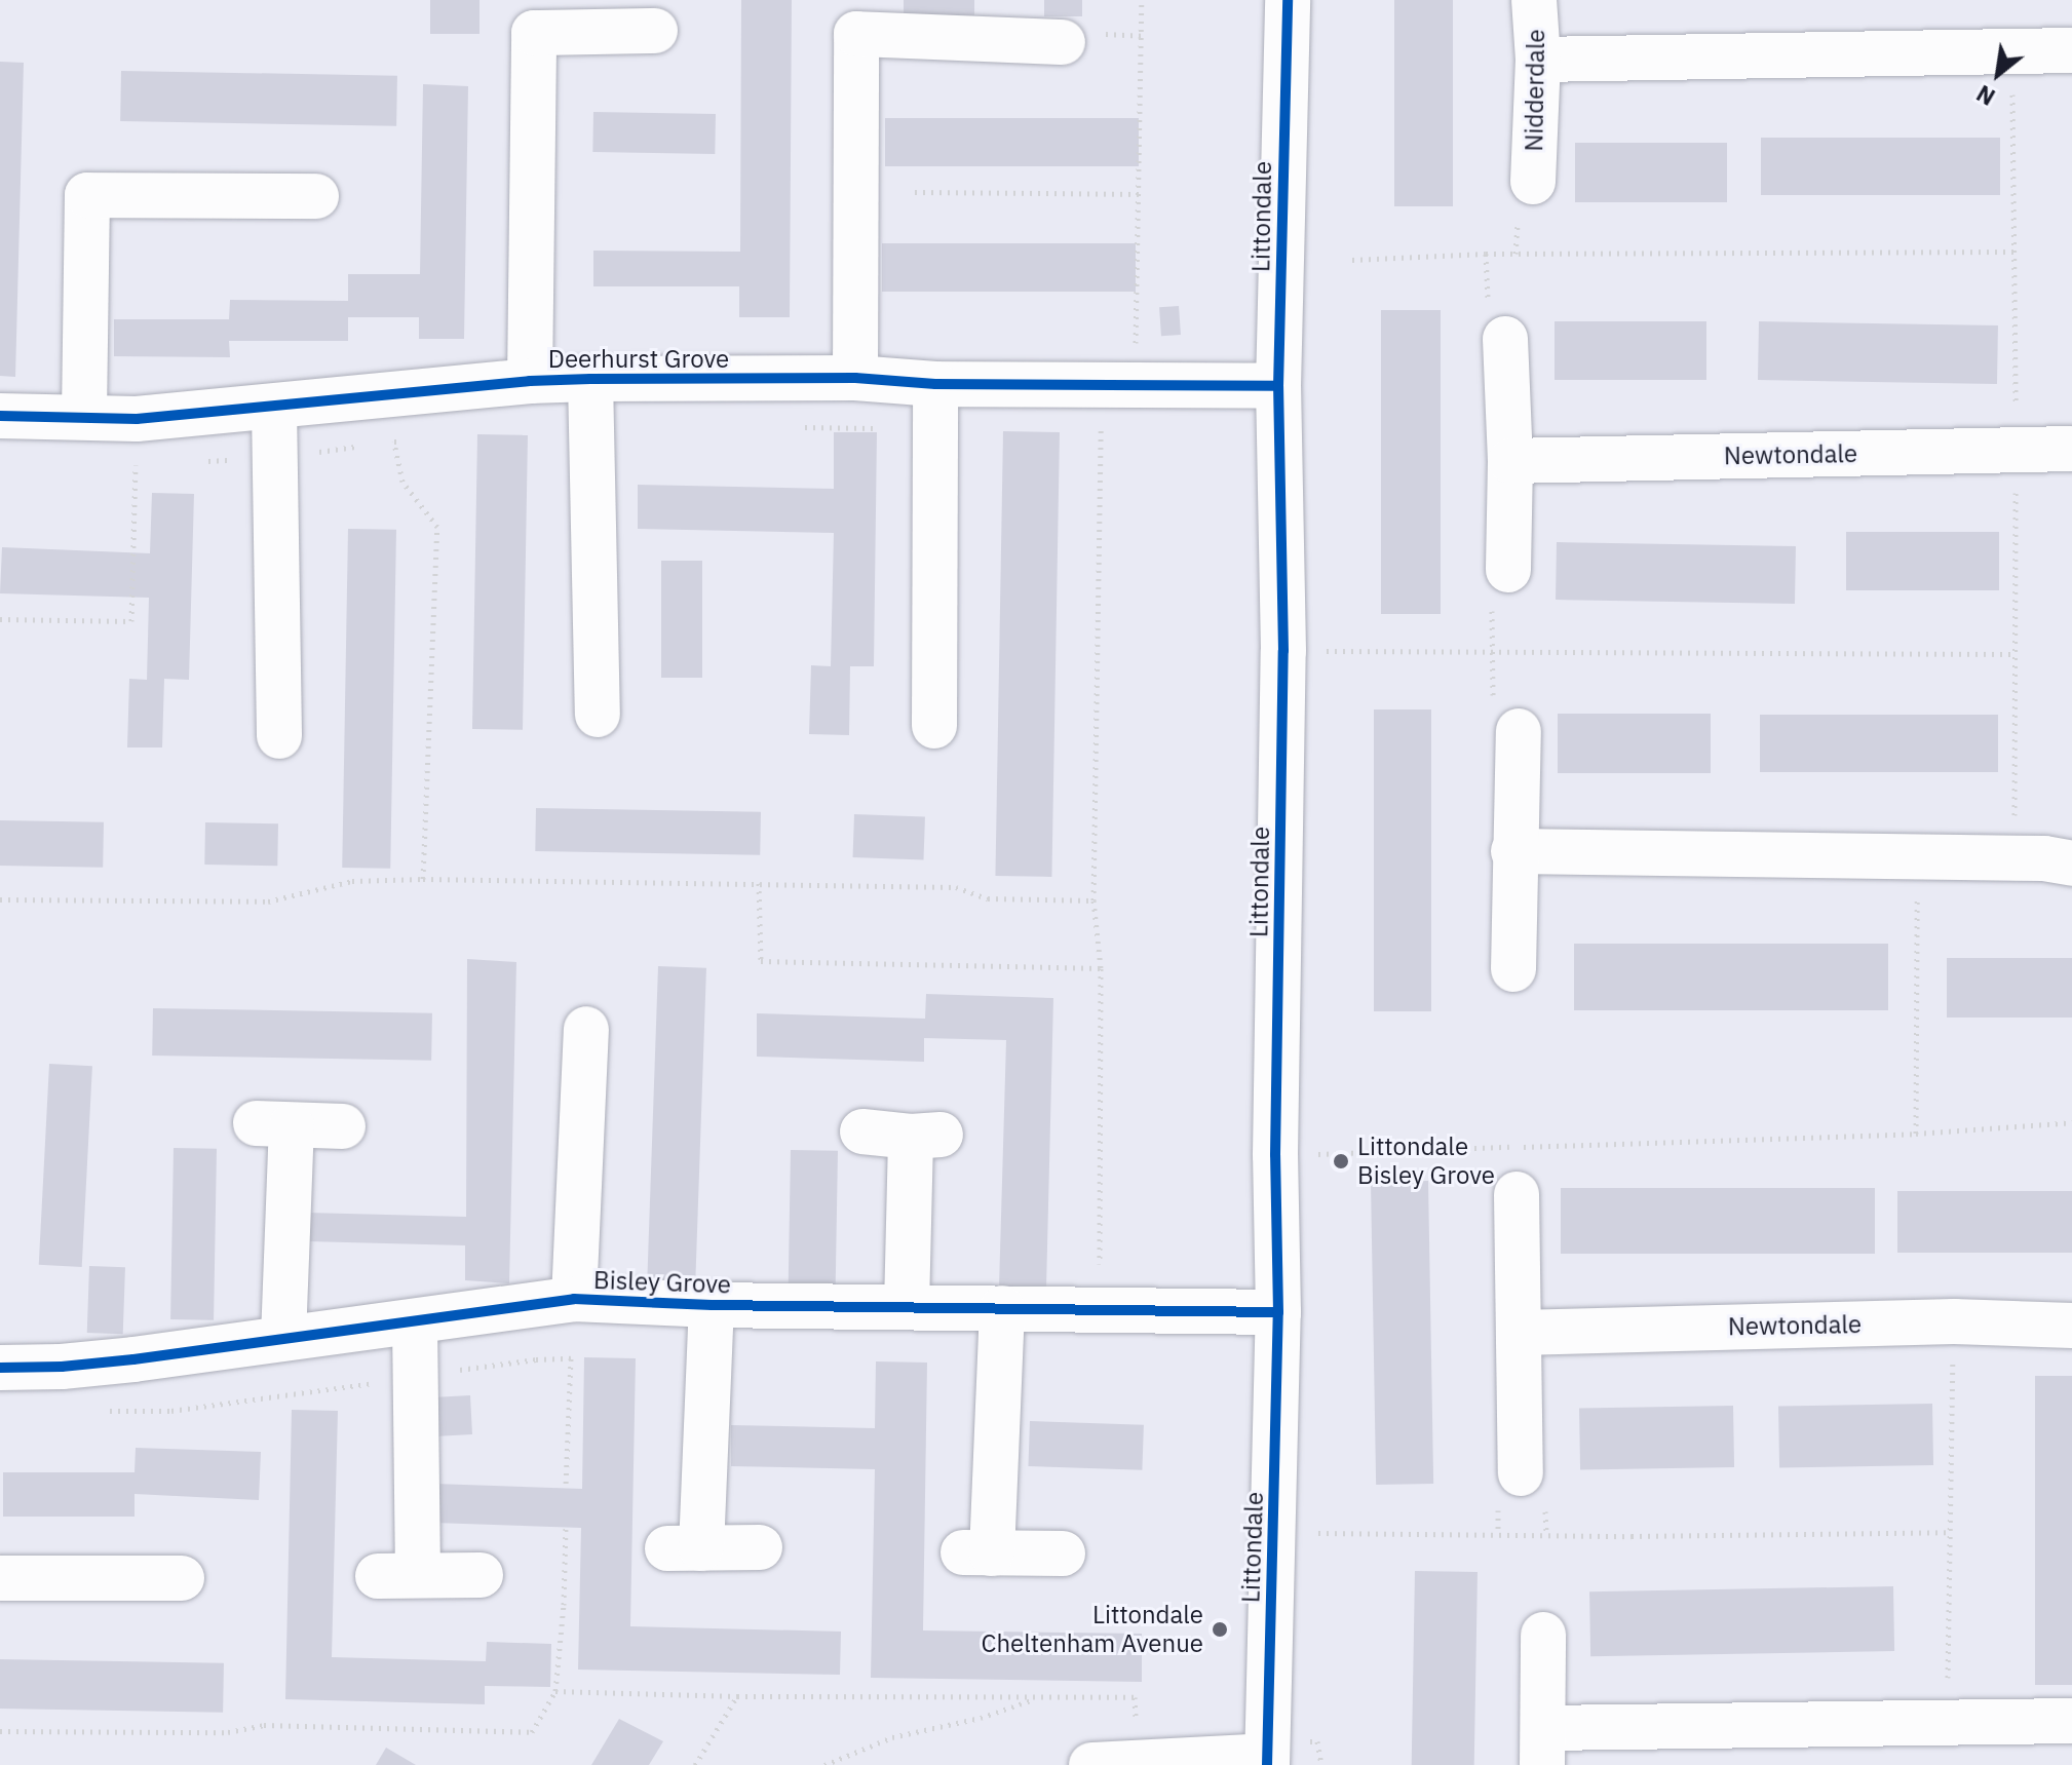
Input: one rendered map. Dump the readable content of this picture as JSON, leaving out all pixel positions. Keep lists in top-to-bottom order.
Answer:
{
  "streets": {
    "street": [
      "Nidderdale",
      "Littondale",
      "Deerhurst Grove",
      "Newtondale",
      "Bisley Grove"
    ]
  },
  "crossings": [
    ["Littondale", "Deerhurst Grove"],
    ["Littondale", "Bisley Grove"]
  ],
  "places": ["Littondale Bisley Grove", "Littondale Cheltenham Avenue"],
  "north": "bottom left"
}
